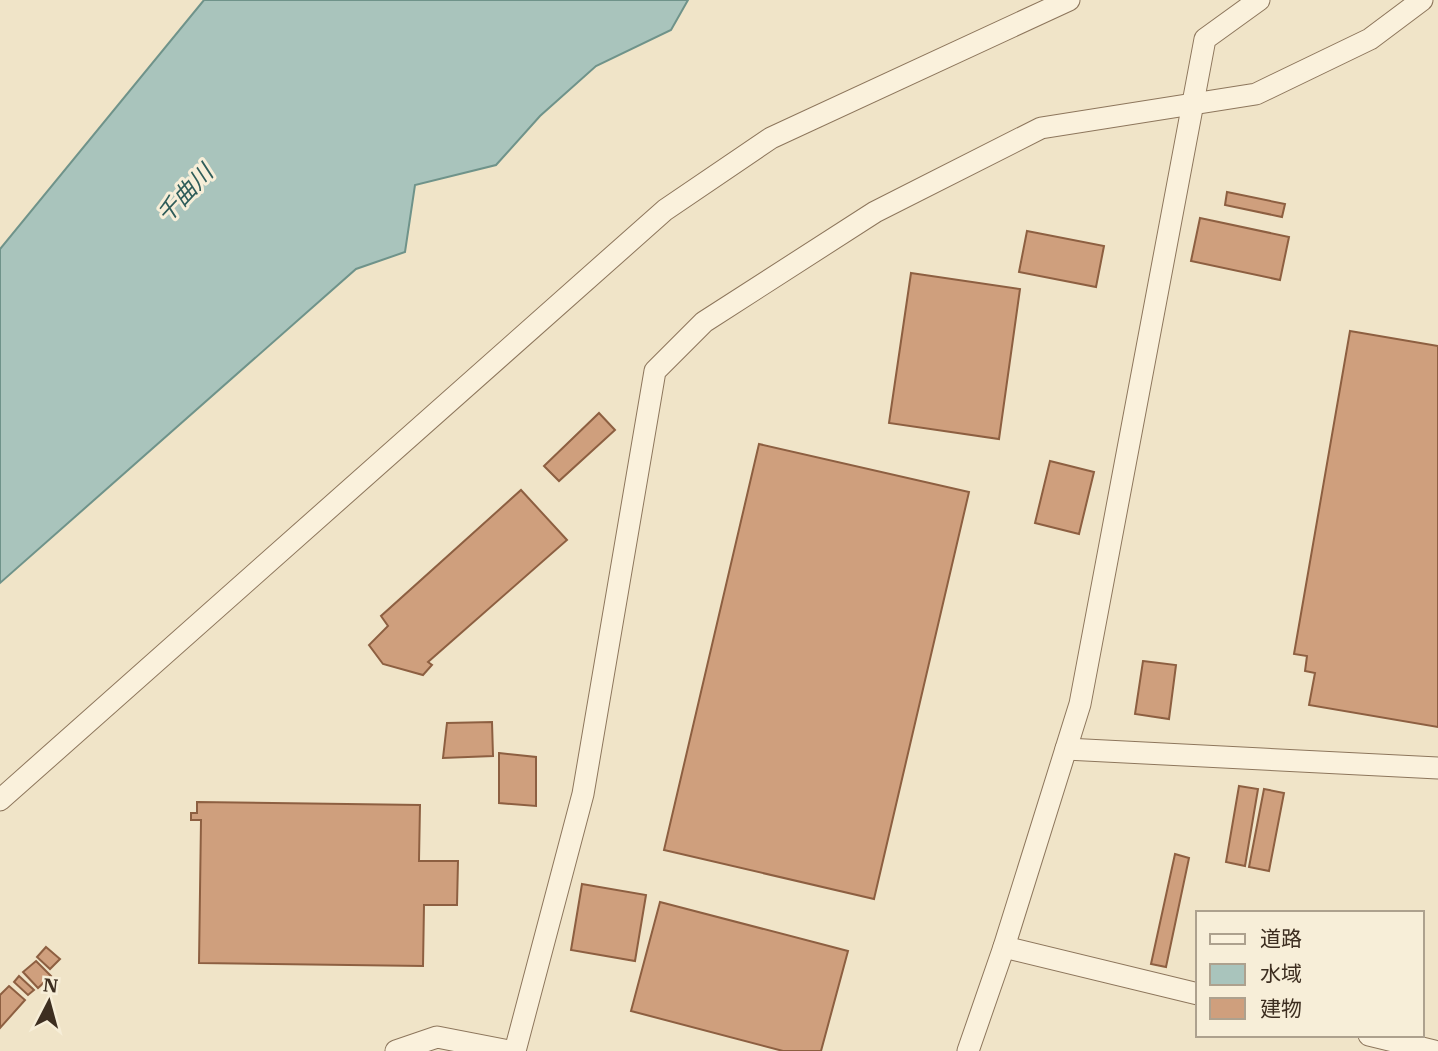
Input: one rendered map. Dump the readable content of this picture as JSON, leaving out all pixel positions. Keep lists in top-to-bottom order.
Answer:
{
  "water": ["千曲川"],
  "legend": ["道路", "水域", "建物"],
  "north": "top"
}
